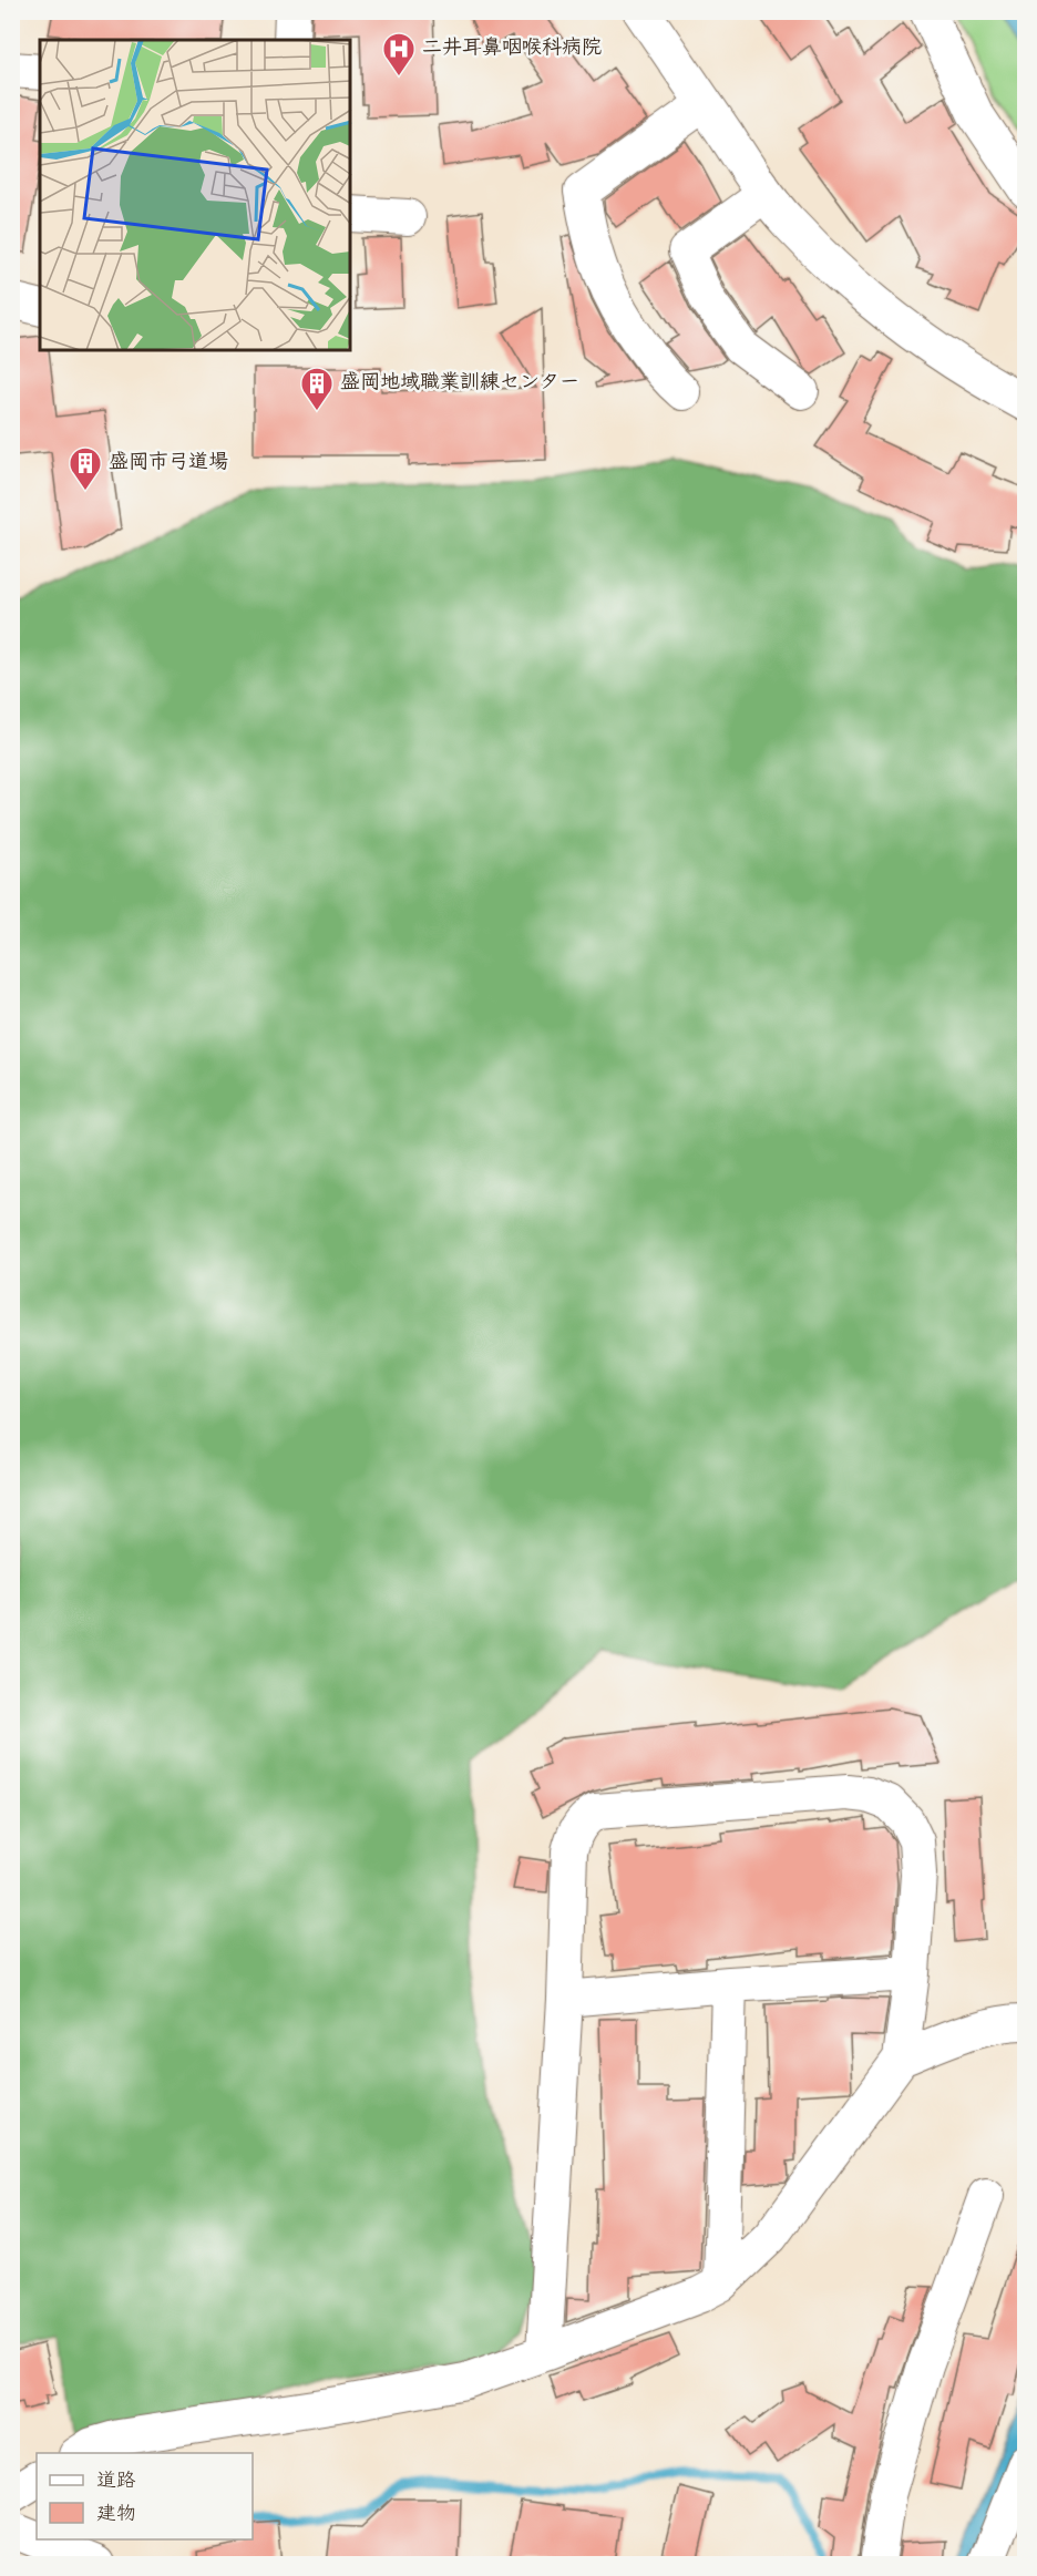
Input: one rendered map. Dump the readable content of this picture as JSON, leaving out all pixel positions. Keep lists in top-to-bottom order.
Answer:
{
  "places": {
    "hospital": ["二井耳鼻咽喉科病院"],
    "building": ["盛岡地域職業訓練センター", "盛岡市弓道場"]
  },
  "legend": ["道路", "建物"]
}
